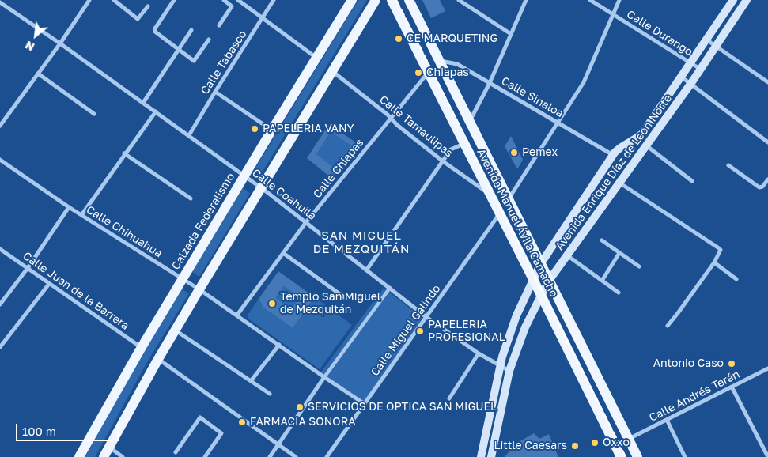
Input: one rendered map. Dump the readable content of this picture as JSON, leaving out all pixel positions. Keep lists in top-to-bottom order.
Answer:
{
  "streets": {
    "main road": ["Avenida Enrique Díaz de León Norte", "Calzada Federalismo", "Avenida Manuel Ávila Camacho"],
    "street": [
      "Calle Durango",
      "Calle Tabasco",
      "Calle Sinaloa",
      "Calle Tamaulipas",
      "Calle Chiapas",
      "Calle Coahuila",
      "Calle Chihuahua",
      "Calle Juan de la Barrera",
      "Calle Miguel Galindo",
      "Calle Andrés Terán"
    ]
  },
  "crossings": [
    ["Calle Durango", "Avenida Enrique Díaz de León Norte"],
    ["Calle Tabasco", "Calle Coahuila"],
    ["Calle Sinaloa", "Avenida Enrique Díaz de León Norte"],
    ["Calle Sinaloa", "Avenida Manuel Ávila Camacho"],
    ["Calle Tamaulipas", "Calle Chiapas"],
    ["Calle Tamaulipas", "Avenida Manuel Ávila Camacho"],
    ["Calle Chiapas", "Calle Coahuila"],
    ["Calle Chiapas", "Avenida Manuel Ávila Camacho"],
    ["Calle Chiapas", "Calle Chihuahua"],
    ["Avenida Enrique Díaz de León Norte", "Calle Coahuila"],
    ["Avenida Enrique Díaz de León Norte", "Avenida Manuel Ávila Camacho"],
    ["Calle Coahuila", "Calzada Federalismo"],
    ["Calle Coahuila", "Calle Miguel Galindo"],
    ["Calzada Federalismo", "Calle Chihuahua"],
    ["Calzada Federalismo", "Calle Juan de la Barrera"],
    ["Avenida Manuel Ávila Camacho", "Calle Miguel Galindo"],
    ["Avenida Manuel Ávila Camacho", "Calle Andrés Terán"],
    ["Calle Chihuahua", "Calle Miguel Galindo"]
  ],
  "districts": ["SAN MIGUEL DE MEZQUITÁN"],
  "places": [
    "CE MARQUETING",
    "Chiapas",
    "PAPELERIA VANY",
    "Pemex",
    "Templo San Miguel de Mezquitán",
    "PAPELERIA PROFESIONAL",
    "Antonio Caso",
    "SERVICIOS DE OPTICA SAN MIGUEL",
    "FARMACIA SONORA",
    "Oxxo",
    "Little Caesars"
  ],
  "scale_bar": "100 m",
  "north": "bottom left"
}
